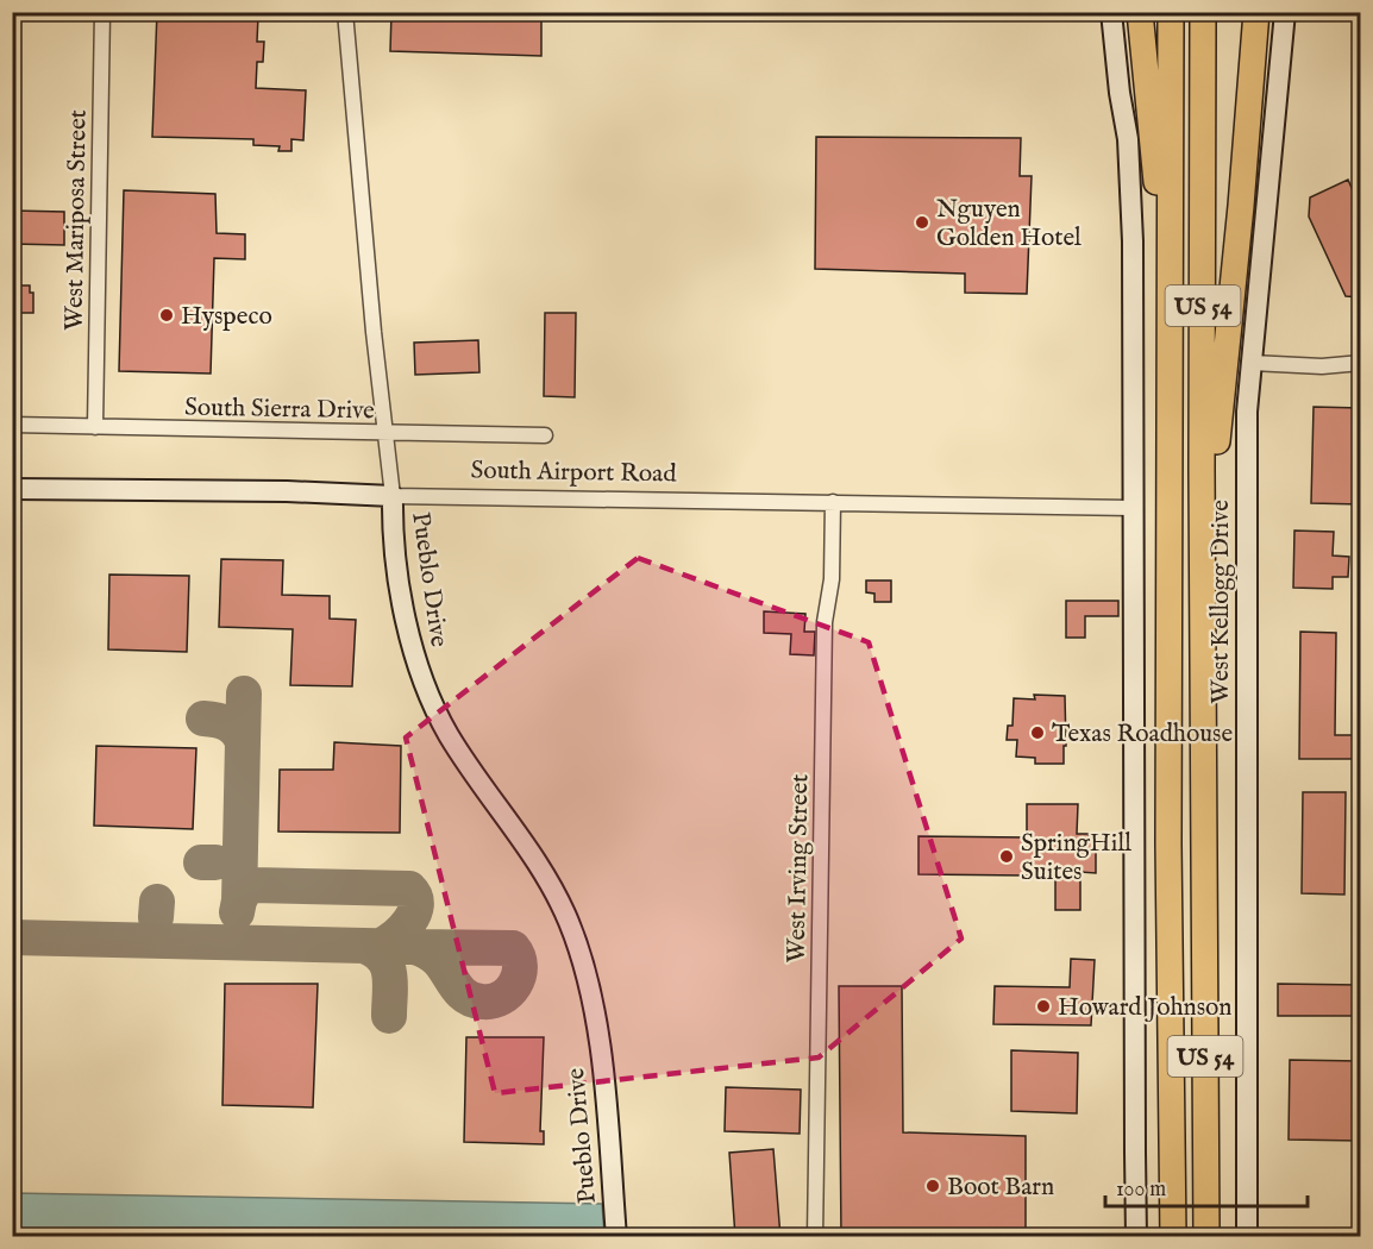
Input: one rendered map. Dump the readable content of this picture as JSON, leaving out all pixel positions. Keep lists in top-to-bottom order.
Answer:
{
  "streets": {
    "highway": ["US 54"],
    "main road": ["South Airport Road", "Pueblo Drive", "West Kellogg Drive"],
    "street": ["West Mariposa Street", "South Sierra Drive", "West Irving Street"]
  },
  "crossings": [
    ["West Mariposa Street", "South Sierra Drive"],
    ["South Sierra Drive", "Pueblo Drive"],
    ["South Airport Road", "Pueblo Drive"],
    ["South Airport Road", "West Irving Street"]
  ],
  "places": [
    "Nguyen Golden Hotel",
    "Hyspeco",
    "Texas Roadhouse",
    "SpringHill Suites",
    "Howard Johnson",
    "Boot Barn"
  ],
  "scale_bar": "100 m"
}
